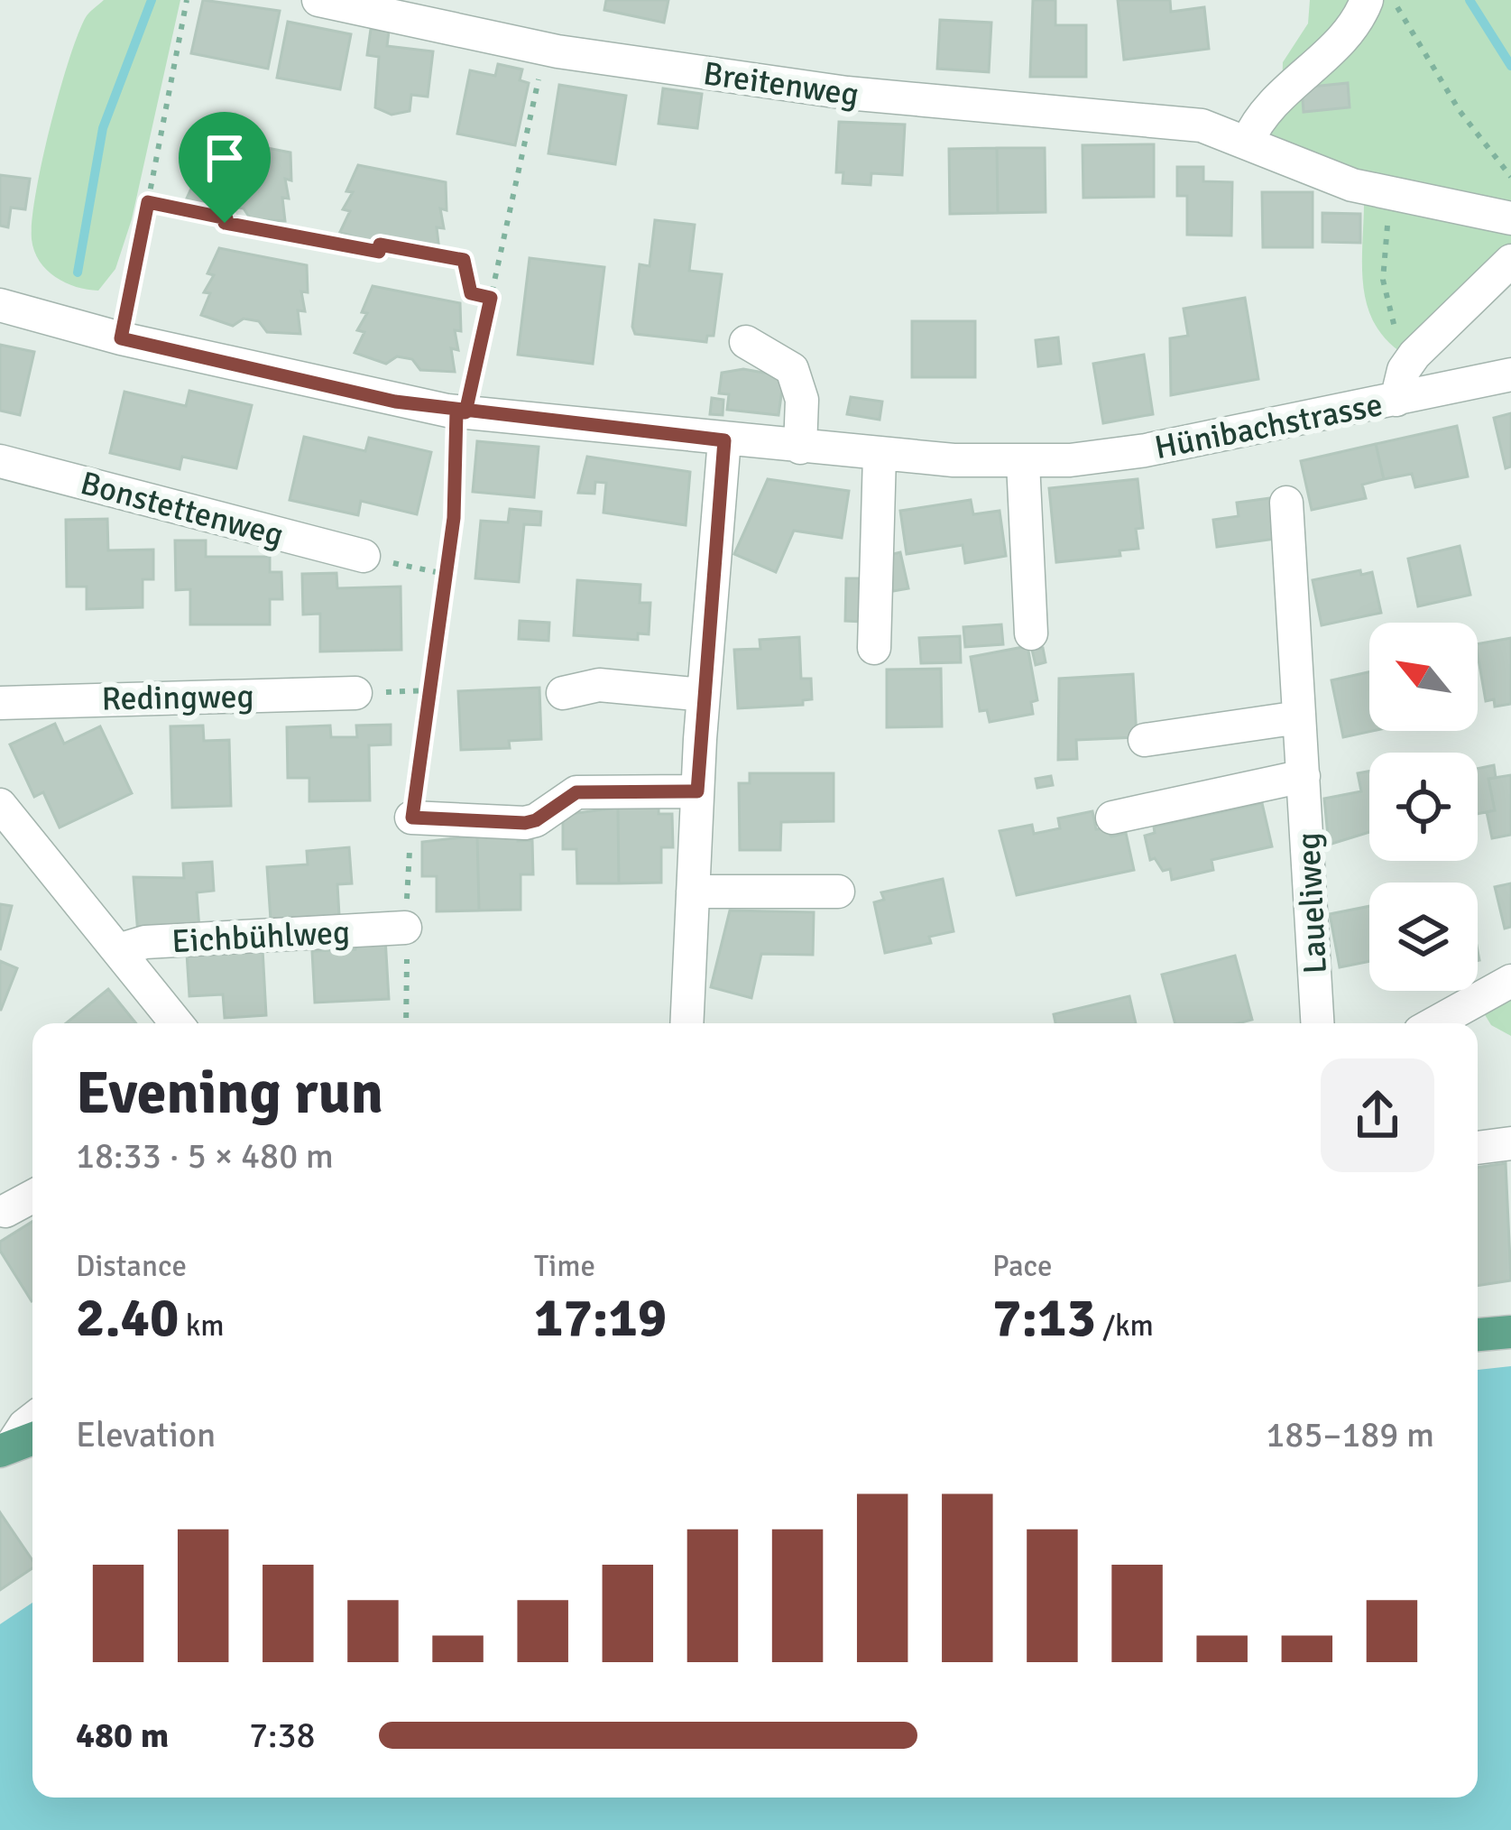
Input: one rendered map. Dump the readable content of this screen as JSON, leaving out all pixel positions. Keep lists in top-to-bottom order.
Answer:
{
  "streets": {
    "street": [
      "Breitenweg",
      "Hünibachstrasse",
      "Bonstettenweg",
      "Redingweg",
      "Laueliweg",
      "Eichbühlweg"
    ]
  },
  "north": "top left",
  "page": {
    "heading": ["Evening run", "18:33 · 5 × 480 m"],
    "stats": [
      ["Distance", "2.40 km"],
      ["Time", "17:19"],
      ["Pace", "7:13 /km"]
    ],
    "chart": ["Elevation", "185–189 m"],
    "list": [
      {
        "name": "480 m",
        "note": "7:38"
      }
    ]
  }
}
